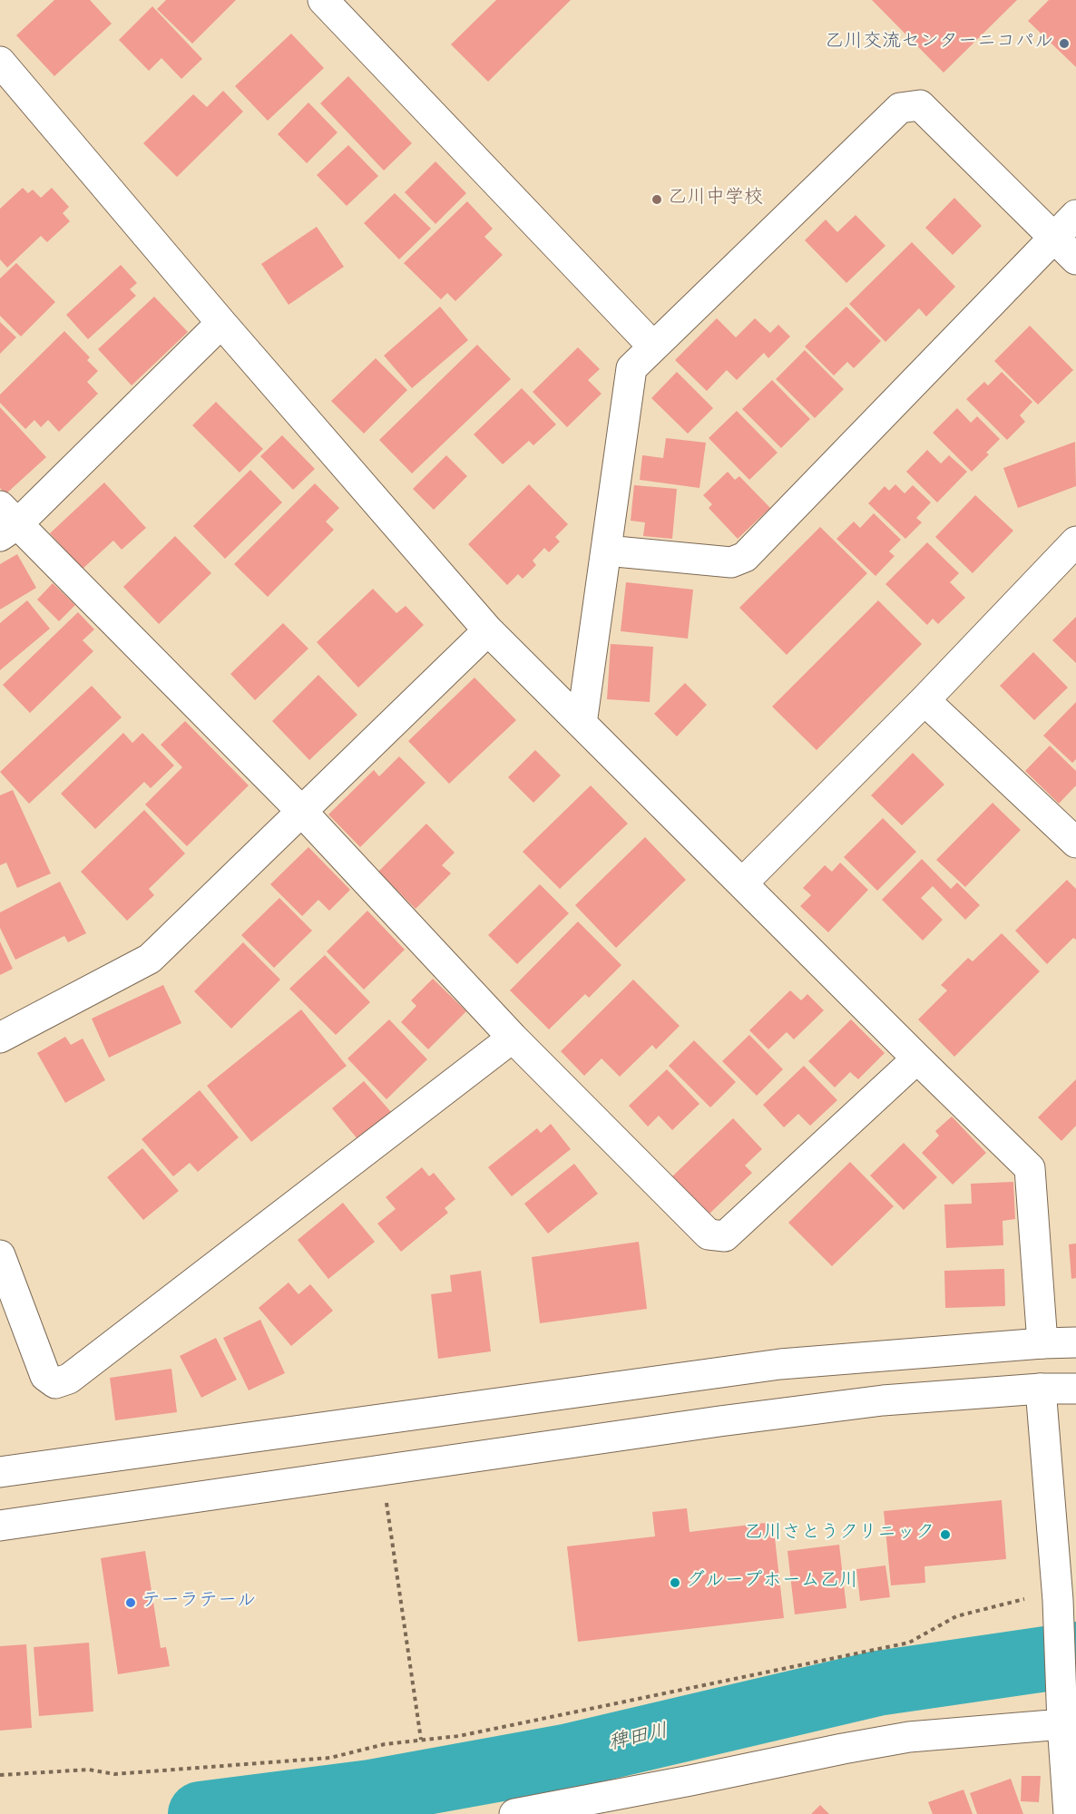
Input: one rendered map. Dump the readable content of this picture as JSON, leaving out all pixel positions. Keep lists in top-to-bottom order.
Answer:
{
  "water": ["稗田川"],
  "places": [
    "乙川交流センターニコパル",
    "乙川中学校",
    "乙川さとうクリニック",
    "グループホーム乙川",
    "テーラテール"
  ]
}
